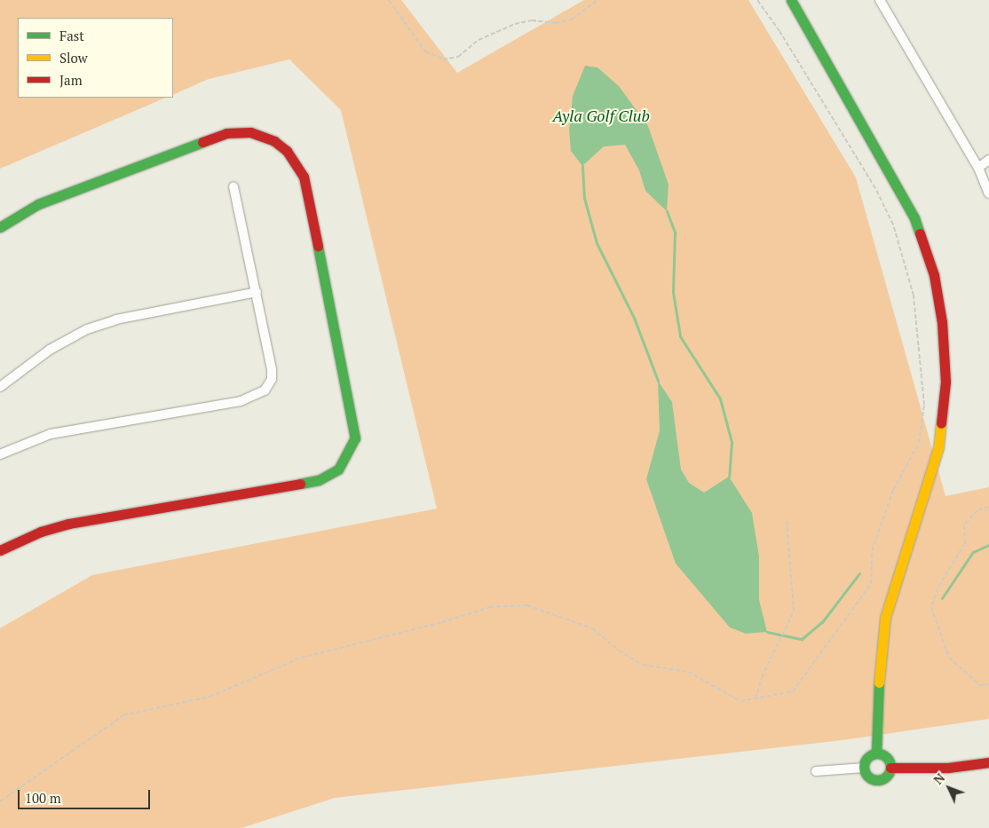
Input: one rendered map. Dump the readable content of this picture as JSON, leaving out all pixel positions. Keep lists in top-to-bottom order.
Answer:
{
  "water": ["Ayla Golf Club"],
  "legend": ["Fast", "Slow", "Jam"],
  "scale_bar": "100 m",
  "north": "top left"
}
